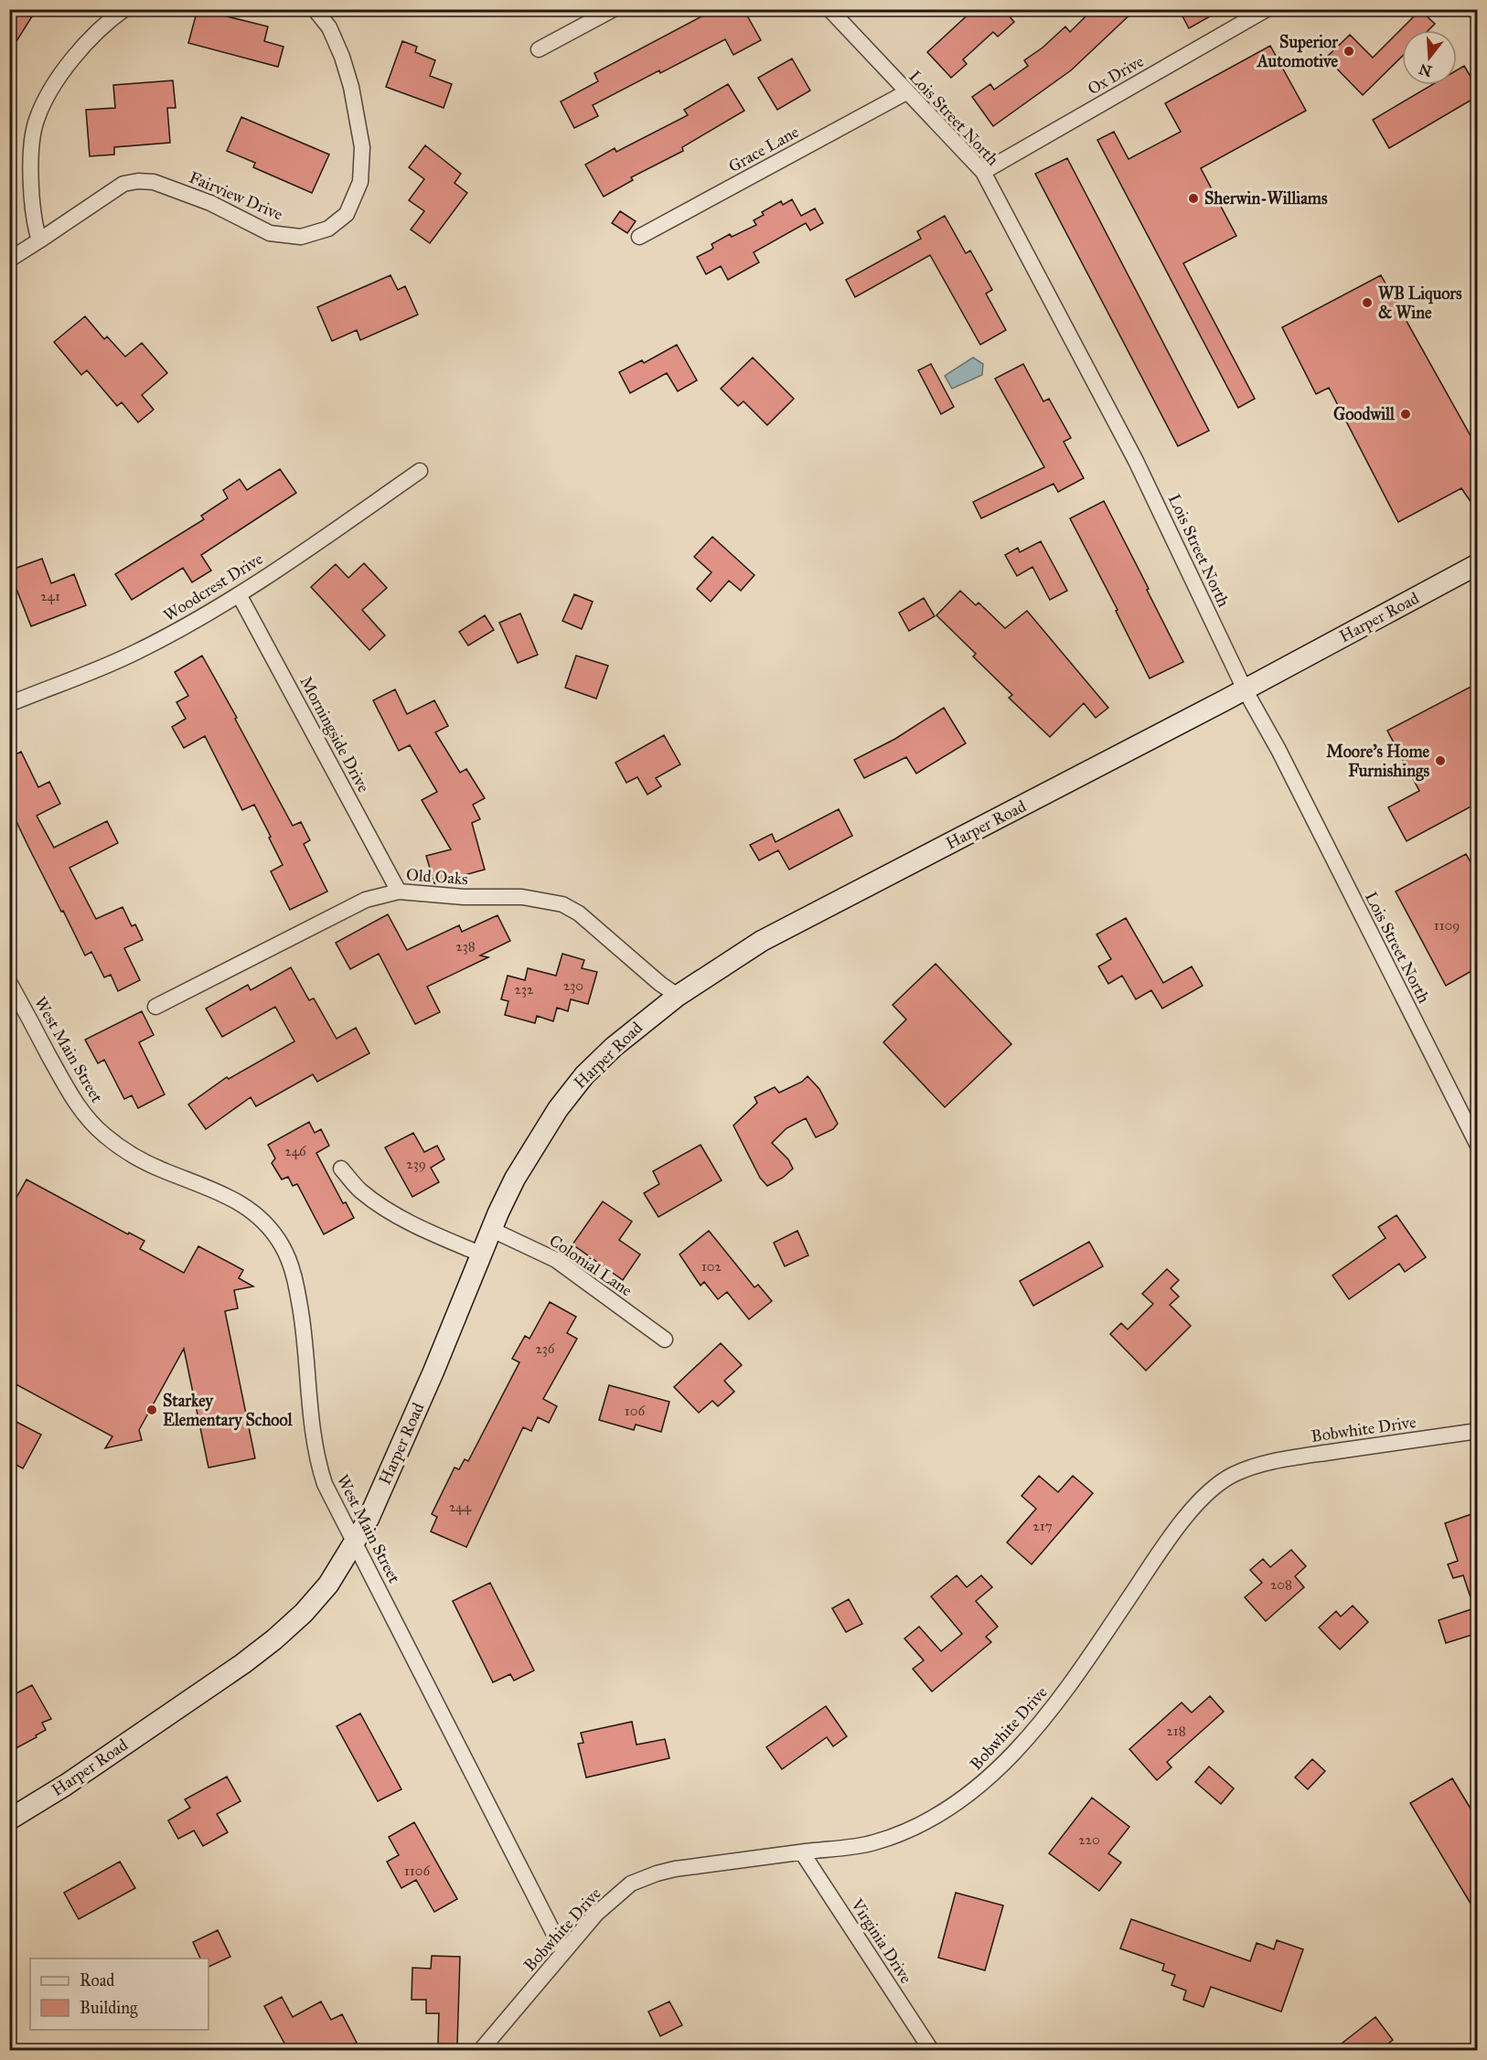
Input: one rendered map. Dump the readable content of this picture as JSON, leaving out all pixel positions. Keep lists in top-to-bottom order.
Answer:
{
  "streets": {
    "main road": ["Harper Road"],
    "street": [
      "Ox Drive",
      "Lois Street North",
      "Grace Lane",
      "Fairview Drive",
      "Woodcrest Drive",
      "Morningside Drive",
      "Old Oaks",
      "West Main Street",
      "Colonial Lane",
      "Bobwhite Drive",
      "Virginia Drive"
    ]
  },
  "crossings": [
    ["Ox Drive", "Lois Street North"],
    ["Lois Street North", "Grace Lane"],
    ["Lois Street North", "Harper Road"],
    ["Woodcrest Drive", "Morningside Drive"],
    ["Harper Road", "Old Oaks"],
    ["Harper Road", "West Main Street"],
    ["Harper Road", "Colonial Lane"],
    ["Morningside Drive", "Old Oaks"],
    ["West Main Street", "Bobwhite Drive"],
    ["Bobwhite Drive", "Virginia Drive"]
  ],
  "places": [
    "Superior Automotive",
    "Sherwin-Williams",
    "WB Liquors & Wine",
    "Goodwill",
    "Moore's Home Furnishings",
    "Starkey Elementary School"
  ],
  "house_numbers": [
    "241",
    "1109",
    "238",
    "230",
    "232",
    "246",
    "239",
    "102",
    "236",
    "106",
    "244",
    "217",
    "208",
    "218",
    "220",
    "1106"
  ],
  "legend": ["Road", "Building"],
  "north": "bottom"
}
